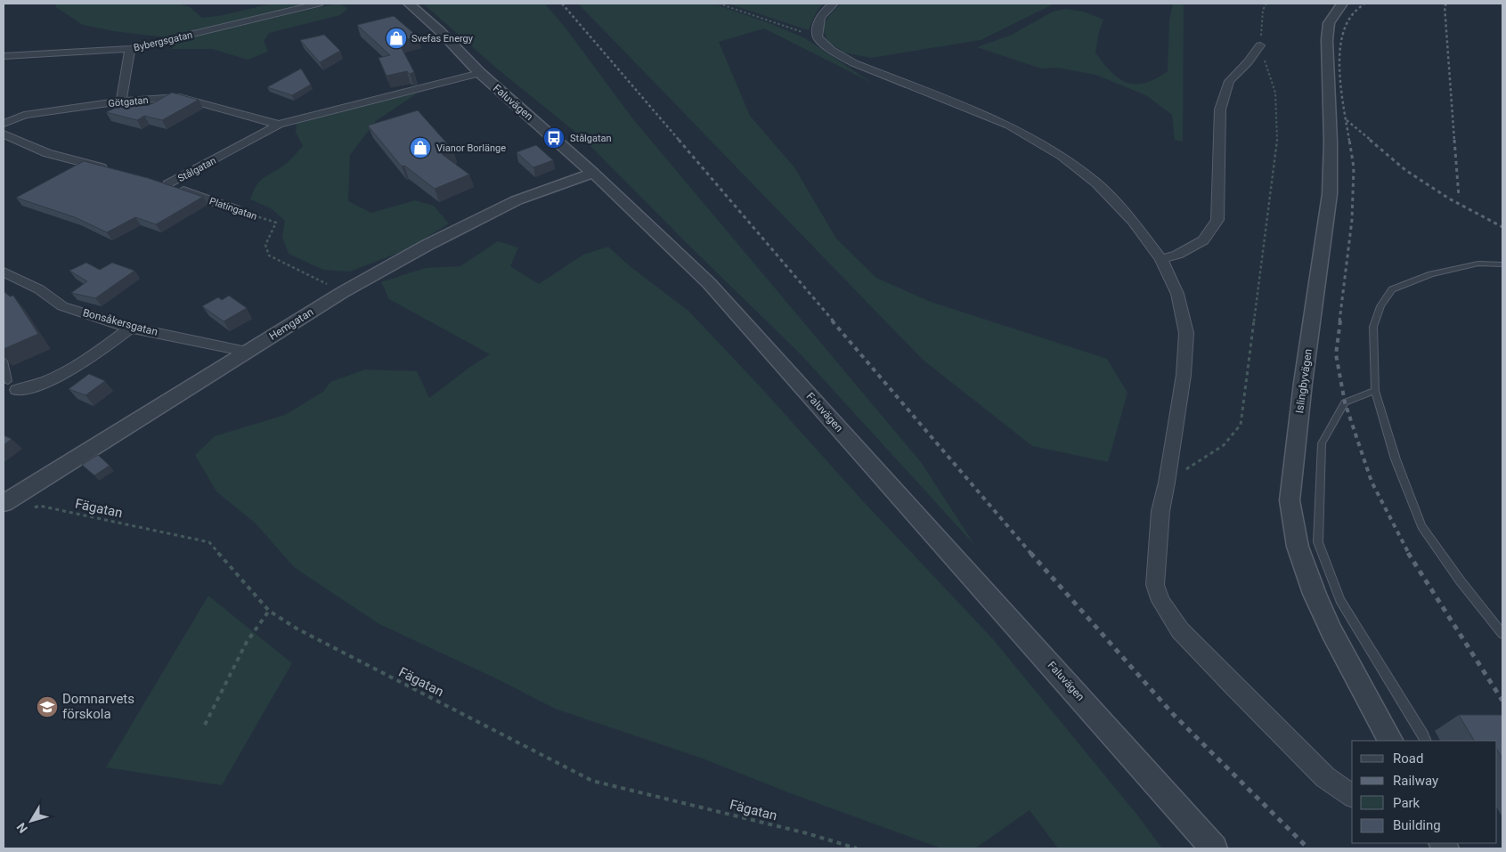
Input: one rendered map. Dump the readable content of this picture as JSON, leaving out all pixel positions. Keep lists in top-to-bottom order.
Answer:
{
  "streets": {
    "street": [
      "Bybergsgatan",
      "Götgatan",
      "Faluvägen",
      "Stålgatan",
      "Platingatan",
      "Bonsåkersgatan",
      "Hemgatan",
      "Islingbyvägen"
    ],
    "path": ["Fägatan"]
  },
  "crossings": [
    ["Götgatan", "Stålgatan"],
    ["Faluvägen", "Stålgatan"],
    ["Faluvägen", "Hemgatan"],
    ["Stålgatan", "Platingatan"],
    ["Platingatan", "Hemgatan"],
    ["Bonsåkersgatan", "Hemgatan"]
  ],
  "places": {
    "shop": ["Svefas Energy", "Vianor Borlänge"],
    "bus stop": ["Stålgatan"],
    "school or university": ["Domnarvets förskola"]
  },
  "legend": [
    "Road",
    "Railway",
    "Park",
    "Building"
  ],
  "north": "bottom left"
}
